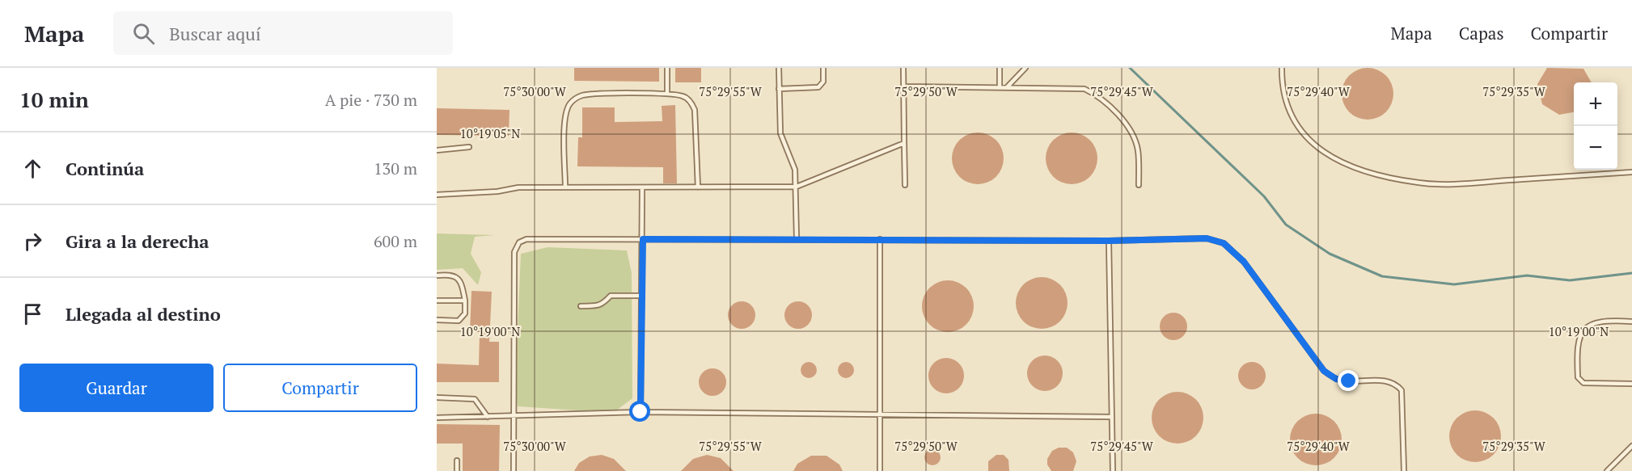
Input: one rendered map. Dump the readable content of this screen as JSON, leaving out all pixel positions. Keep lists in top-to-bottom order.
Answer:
{
  "page": {
    "header": "Mapa",
    "search": "Buscar aquí",
    "nav": ["Mapa", "Capas", "Compartir"],
    "heading": ["10 min", "A pie · 730 m"],
    "map_buttons": ["+", "−"],
    "list": [
      ["Continúa", "130 m"],
      ["Gira a la derecha", "600 m"],
      "Llegada al destino"
    ],
    "buttons": ["Guardar", "Compartir"]
  },
  "coordinates": [
    "75°30'00\"W",
    "75°29'55\"W",
    "75°29'50\"W",
    "75°29'45\"W",
    "75°29'40\"W",
    "75°29'35\"W",
    "10°19'05\"N",
    "10°19'00\"N"
  ]
}
